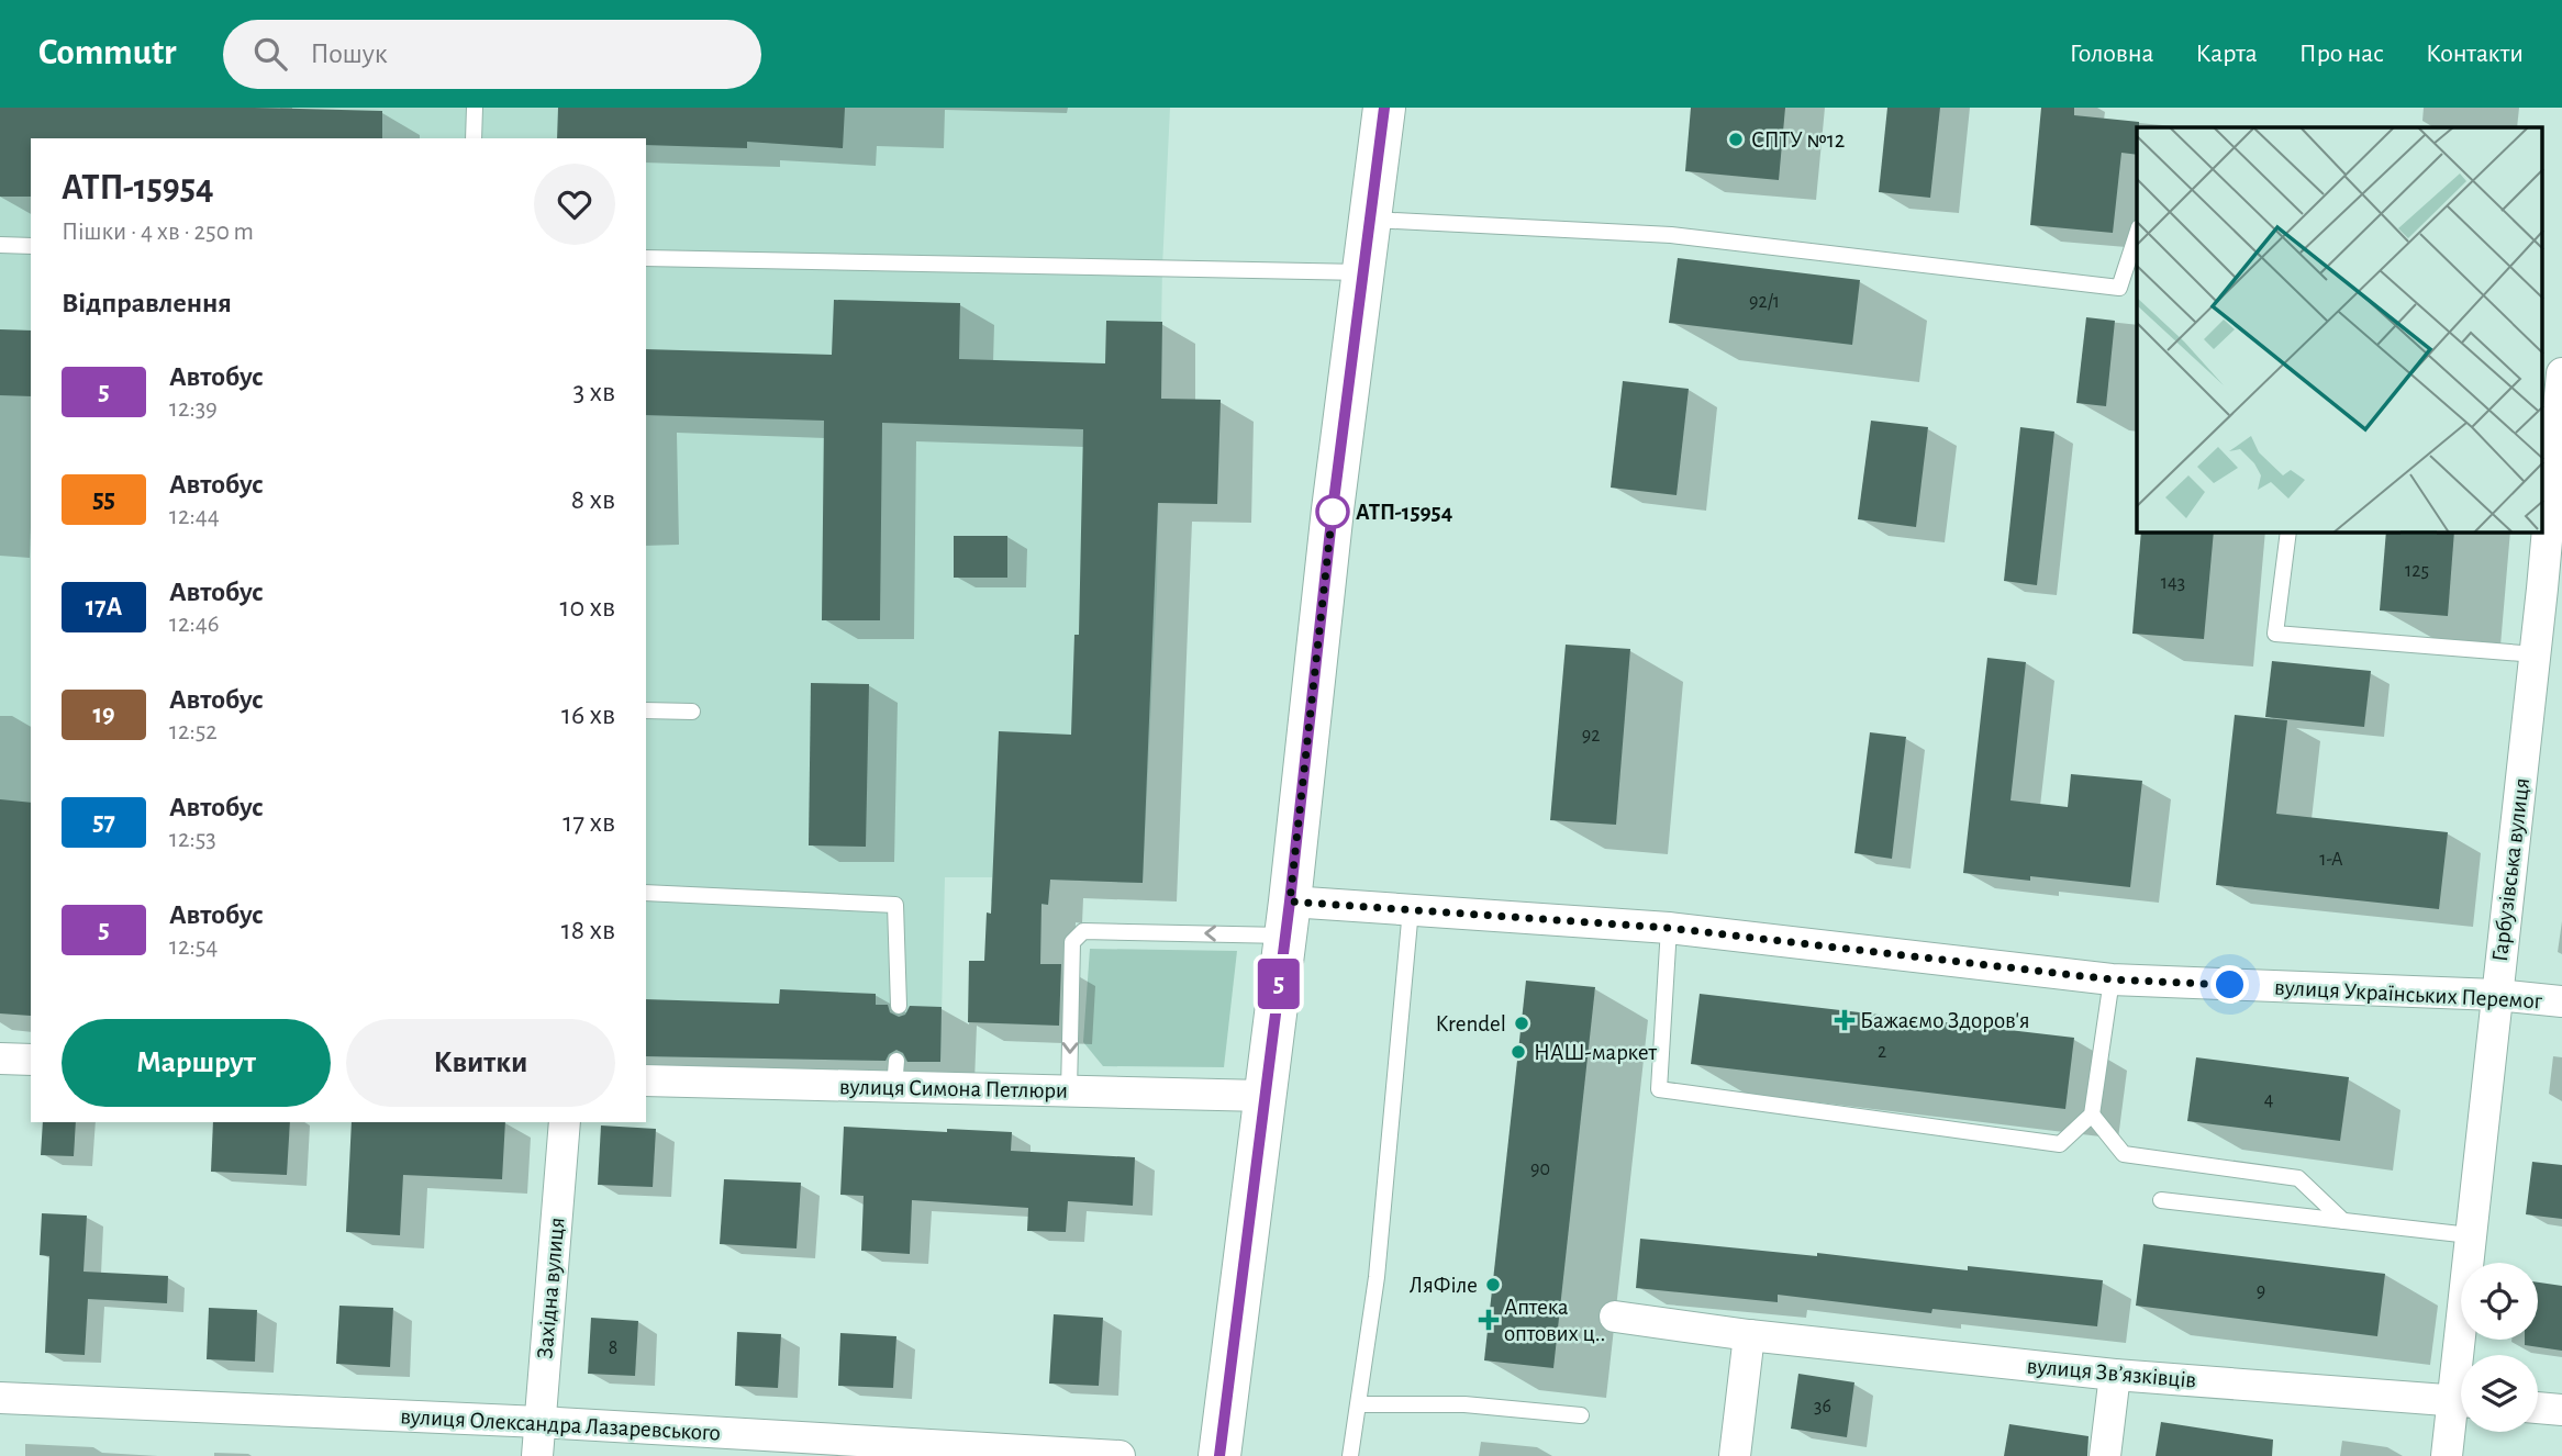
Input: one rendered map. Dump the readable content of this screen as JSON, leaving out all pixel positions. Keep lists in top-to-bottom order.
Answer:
{
  "streets": {
    "street": [
      "Гарбузівська вулиця",
      "вулиця Українських Перемог",
      "вулиця Симона Петлюри",
      "Західна вулиця",
      "вулиця Звʼязківців",
      "вулиця Олександра Лазаревського"
    ]
  },
  "crossings": [
    ["Гарбузівська вулиця", "вулиця Українських Перемог"],
    ["Західна вулиця", "вулиця Олександра Лазаревського"]
  ],
  "places": {
    "other": [
      "СПТУ №12",
      "АТП-15954",
      "Krendel",
      "НАШ-маркет",
      "ЛяФіле"
    ],
    "health": ["Бажаємо Здоров'я", "Аптека оптових ц.."]
  },
  "lines": ["bus line 5"],
  "house_numbers": [
    "92/1",
    "125",
    "143",
    "92",
    "1-А",
    "2",
    "4",
    "90",
    "9",
    "8",
    "36"
  ],
  "page": {
    "header": "Commutr",
    "search": "Пошук",
    "nav": [
      "Головна",
      "Карта",
      "Про нас",
      "Контакти"
    ],
    "on_map": "5",
    "heading": [
      ["АТП-15954", "Пішки · 4 хв · 250 m"],
      "Відправлення"
    ],
    "list": [
      {
        "mark": "5",
        "name": "Автобус",
        "note": "12:39",
        "value": "3 хв"
      },
      {
        "mark": "55",
        "name": "Автобус",
        "note": "12:44",
        "value": "8 хв"
      },
      {
        "mark": "17А",
        "name": "Автобус",
        "note": "12:46",
        "value": "10 хв"
      },
      {
        "mark": "19",
        "name": "Автобус",
        "note": "12:52",
        "value": "16 хв"
      },
      {
        "mark": "57",
        "name": "Автобус",
        "note": "12:53",
        "value": "17 хв"
      },
      {
        "mark": "5",
        "name": "Автобус",
        "note": "12:54",
        "value": "18 хв"
      }
    ],
    "buttons": ["Маршрут", "Квитки"]
  }
}
